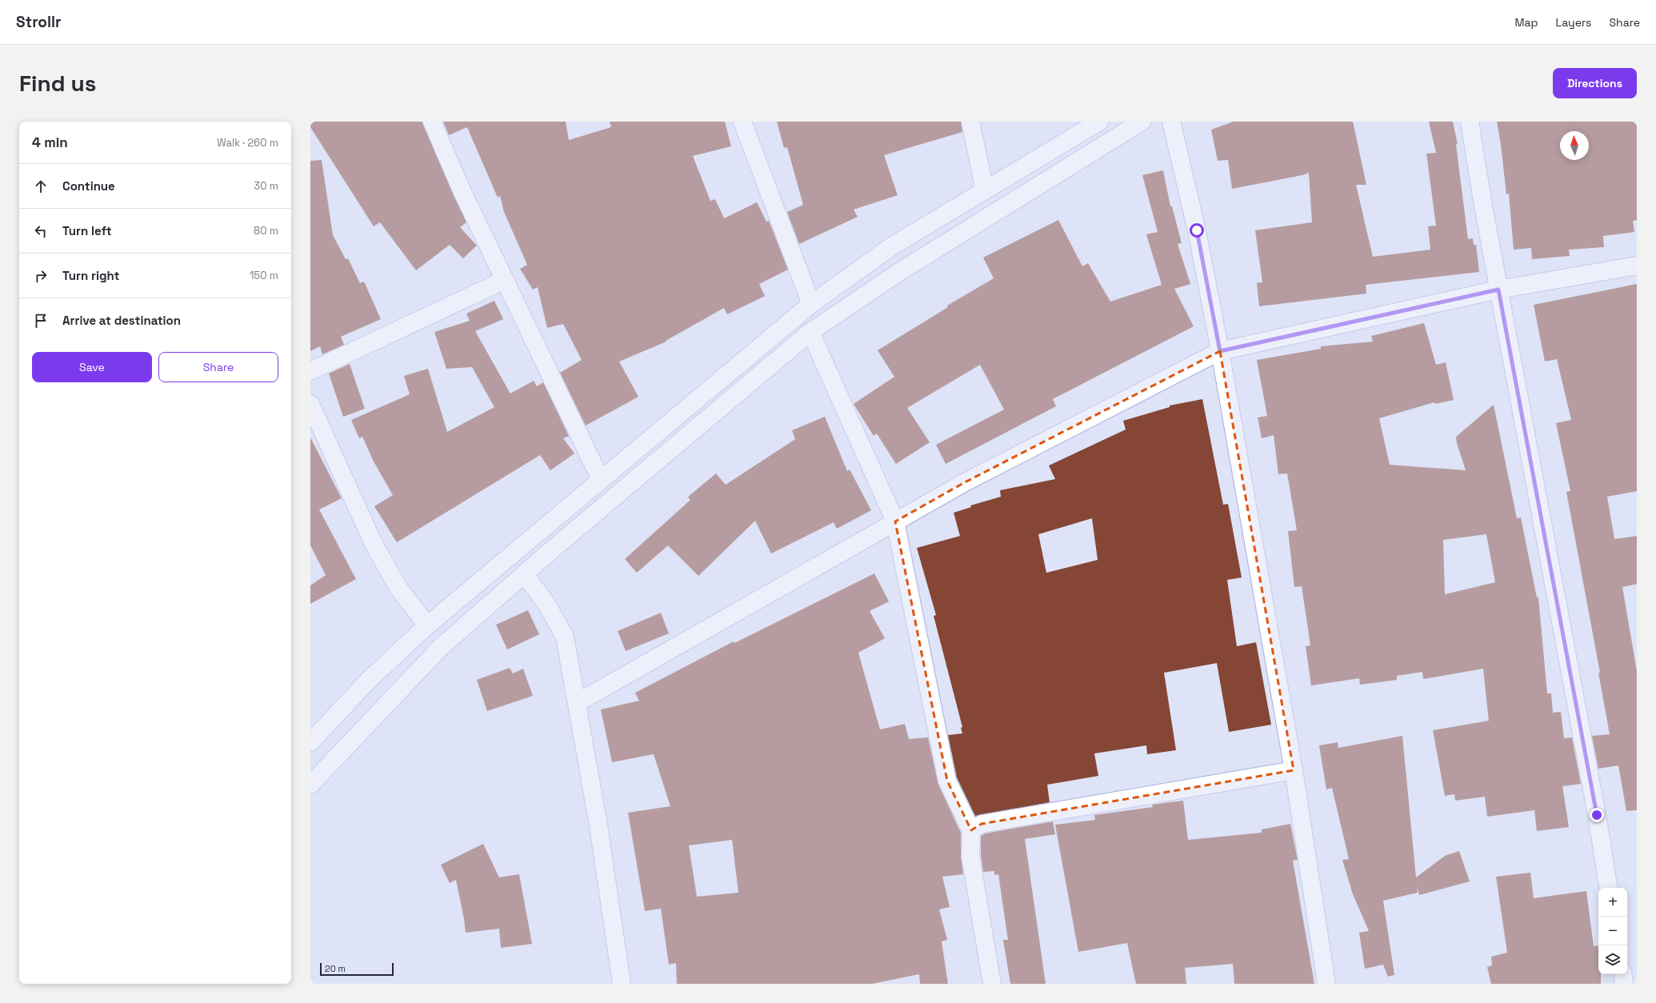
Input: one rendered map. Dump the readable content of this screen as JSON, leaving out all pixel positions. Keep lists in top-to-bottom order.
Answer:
{
  "scale_bar": "20 m",
  "north": "top",
  "page": {
    "header": "Strollr",
    "nav": ["Map", "Layers", "Share"],
    "buttons": [
      "Directions",
      ["Save", "Share"]
    ],
    "title": "Find us",
    "heading": ["4 min", "Walk · 260 m"],
    "list": [
      ["Continue", "30 m"],
      ["Turn left", "80 m"],
      ["Turn right", "150 m"],
      "Arrive at destination"
    ],
    "map_buttons": ["+", "−"],
    "scale": "20 m"
  }
}
